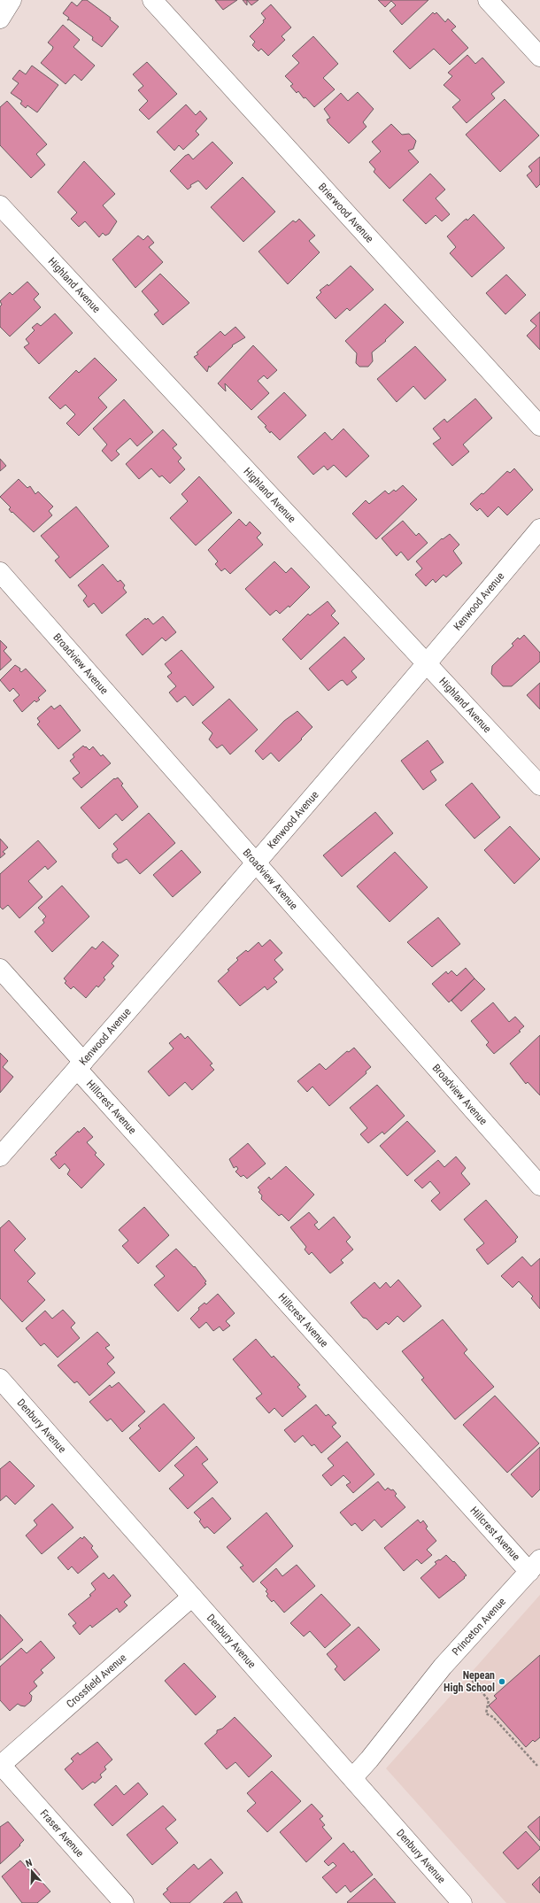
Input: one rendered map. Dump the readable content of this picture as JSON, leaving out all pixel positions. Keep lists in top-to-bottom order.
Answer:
{
  "streets": {
    "street": [
      "Brierwood Avenue",
      "Highland Avenue",
      "Kenwood Avenue",
      "Broadview Avenue",
      "Hillcrest Avenue",
      "Denbury Avenue",
      "Princeton Avenue",
      "Crossfield Avenue",
      "Fraser Avenue"
    ]
  },
  "crossings": [
    ["Highland Avenue", "Kenwood Avenue"],
    ["Kenwood Avenue", "Broadview Avenue"],
    ["Kenwood Avenue", "Hillcrest Avenue"],
    ["Hillcrest Avenue", "Princeton Avenue"],
    ["Denbury Avenue", "Princeton Avenue"],
    ["Denbury Avenue", "Crossfield Avenue"],
    ["Crossfield Avenue", "Fraser Avenue"]
  ],
  "places": ["Nepean High School"],
  "north": "top"
}
